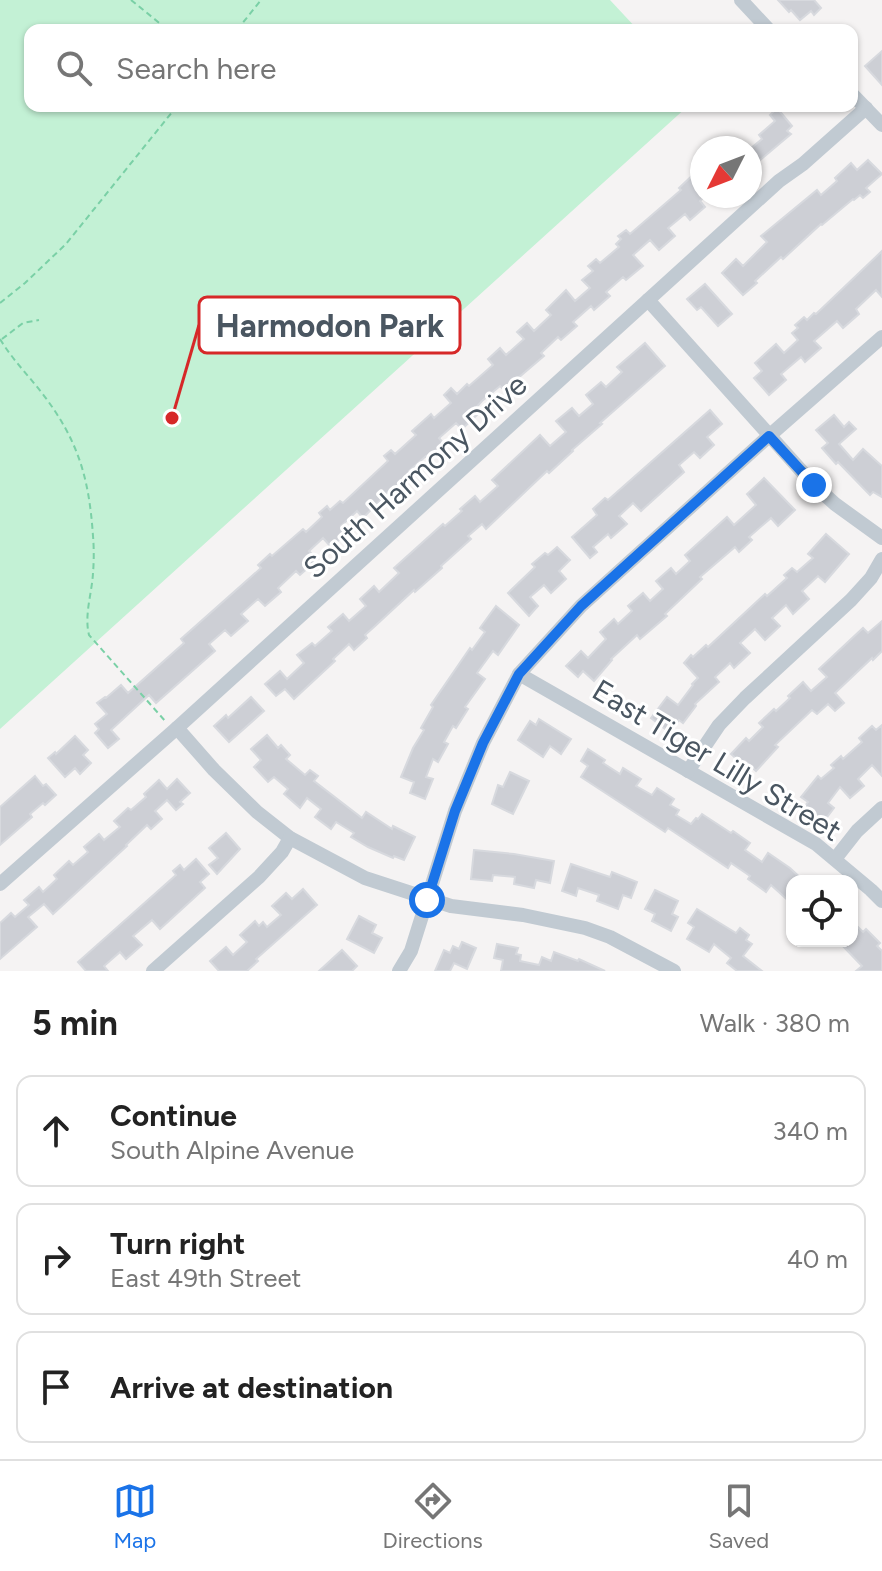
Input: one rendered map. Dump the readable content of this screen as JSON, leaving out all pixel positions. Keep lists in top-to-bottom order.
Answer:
{
  "streets": {
    "street": ["South Harmony Drive", "East Tiger Lilly Street"]
  },
  "places": ["Harmodon Park"],
  "north": "bottom left",
  "page": {
    "search": "Search here",
    "heading": ["5 min", "Walk · 380 m"],
    "list": [
      ["Continue", "South Alpine Avenue", "340 m"],
      ["Turn right", "East 49th Street", "40 m"],
      "Arrive at destination"
    ],
    "nav": ["Map", "Directions", "Saved"]
  }
}
